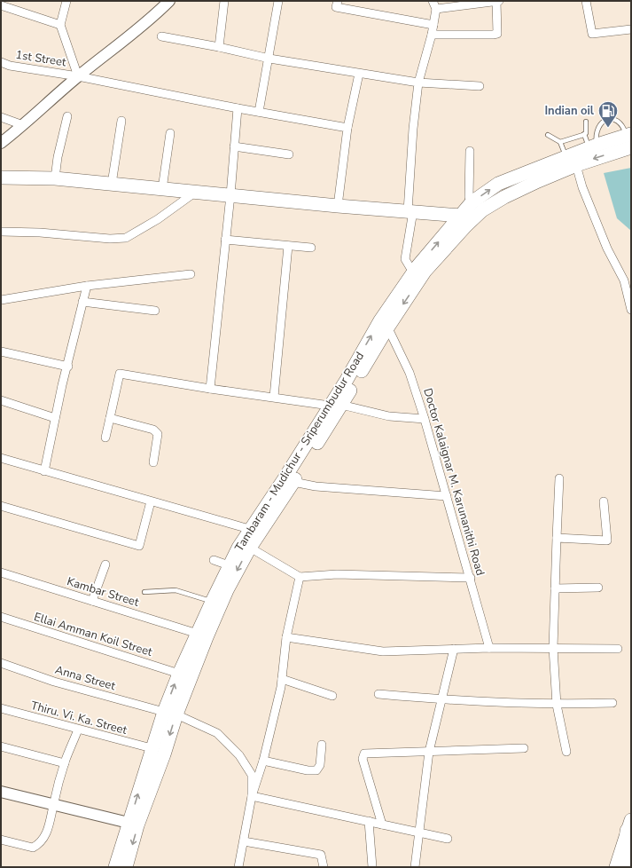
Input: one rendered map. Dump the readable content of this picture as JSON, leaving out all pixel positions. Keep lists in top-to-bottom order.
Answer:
{
  "streets": {
    "main road": ["Tambaram - Mudichur - Sriperumbudur Road"],
    "street": [
      "1st Street",
      "Doctor Kalaignar M. Karunanithi Road",
      "Kambar Street",
      "Ellai Amman Koil Street",
      "Anna Street",
      "Thiru. Vi. Ka. Street"
    ]
  },
  "crossings": [
    ["Tambaram - Mudichur - Sriperumbudur Road", "Doctor Kalaignar M. Karunanithi Road"],
    ["Tambaram - Mudichur - Sriperumbudur Road", "Kambar Street"],
    ["Tambaram - Mudichur - Sriperumbudur Road", "Ellai Amman Koil Street"],
    ["Tambaram - Mudichur - Sriperumbudur Road", "Anna Street"],
    ["Tambaram - Mudichur - Sriperumbudur Road", "Thiru. Vi. Ka. Street"]
  ],
  "places": {
    "fuel station": ["Indian oil"]
  }
}
